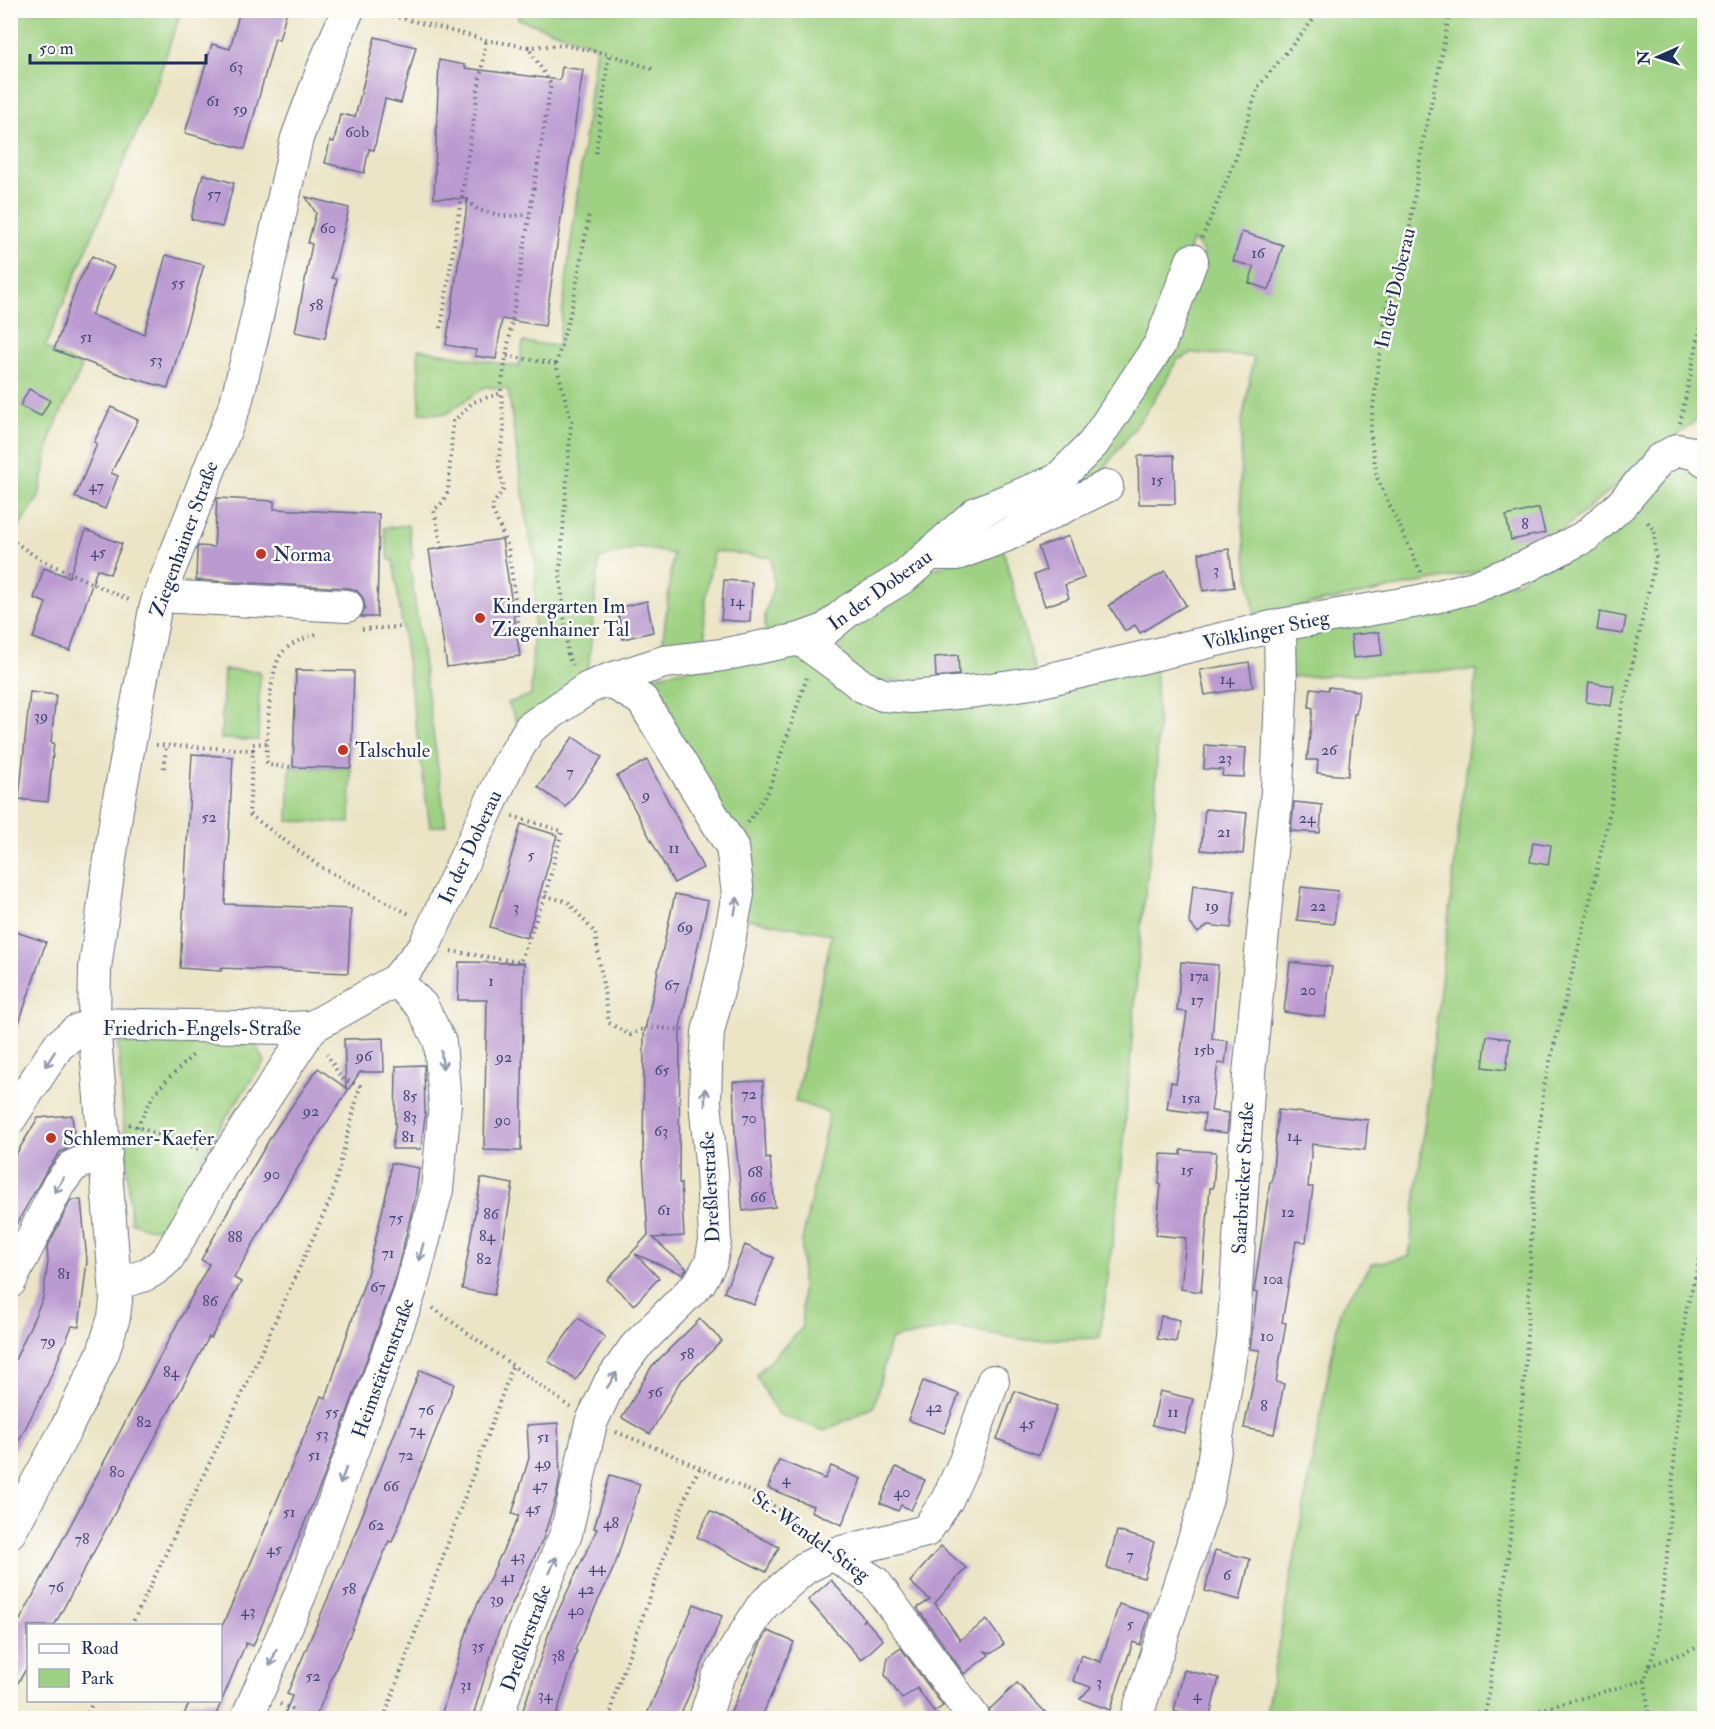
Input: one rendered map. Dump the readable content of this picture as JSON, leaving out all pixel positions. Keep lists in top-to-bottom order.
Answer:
{
  "streets": {
    "street": [
      "In der Doberau",
      "Ziegenhainer Straße",
      "Völklinger Stieg",
      "Friedrich-Engels-Straße",
      "Saarbrücker Straße",
      "Dreßlerstraße",
      "Heimstättenstraße",
      "St.-Wendel-Stieg"
    ]
  },
  "crossings": [
    ["In der Doberau", "Völklinger Stieg"],
    ["In der Doberau", "Friedrich-Engels-Straße"],
    ["In der Doberau", "Dreßlerstraße"],
    ["In der Doberau", "Heimstättenstraße"],
    ["Ziegenhainer Straße", "Friedrich-Engels-Straße"],
    ["Völklinger Stieg", "Saarbrücker Straße"],
    ["Friedrich-Engels-Straße", "Heimstättenstraße"],
    ["Dreßlerstraße", "St.-Wendel-Stieg"],
    ["Heimstättenstraße", "St.-Wendel-Stieg"]
  ],
  "one_way": ["Dreßlerstraße", "Heimstättenstraße"],
  "places": [
    "Norma",
    "Kindergarten Im Ziegenhainer Tal",
    "Talschule",
    "Schlemmer-Kaefer"
  ],
  "house_numbers": [
    "63",
    "61",
    "59",
    "60b",
    "57",
    "60",
    "16",
    "55",
    "58",
    "51",
    "53",
    "15",
    "47",
    "8",
    "45",
    "3",
    "14",
    "14",
    "39",
    "26",
    "23",
    "7",
    "9",
    "52",
    "24",
    "21",
    "11",
    "5",
    "19",
    "22",
    "3",
    "69",
    "17a",
    "1",
    "67",
    "20",
    "17",
    "15b",
    "96",
    "92",
    "65",
    "72",
    "85",
    "15a",
    "92",
    "83",
    "70",
    "90",
    "63",
    "14",
    "81",
    "15",
    "68",
    "90",
    "66",
    "61",
    "12",
    "86",
    "75",
    "84",
    "88",
    "71",
    "82",
    "81",
    "10a",
    "67",
    "86",
    "10",
    "79",
    "58",
    "84",
    "56",
    "8",
    "42",
    "76",
    "55",
    "11",
    "82",
    "45",
    "74",
    "53",
    "51",
    "51",
    "72",
    "49",
    "80",
    "4",
    "47",
    "66",
    "40",
    "45",
    "51",
    "48",
    "62",
    "78",
    "45",
    "7",
    "43",
    "44",
    "6",
    "41",
    "76",
    "58",
    "42",
    "39",
    "40",
    "43",
    "5",
    "35",
    "38",
    "52",
    "3",
    "31",
    "34",
    "4"
  ],
  "legend": ["Road", "Park"],
  "scale_bar": "50 m",
  "north": "left"
}
